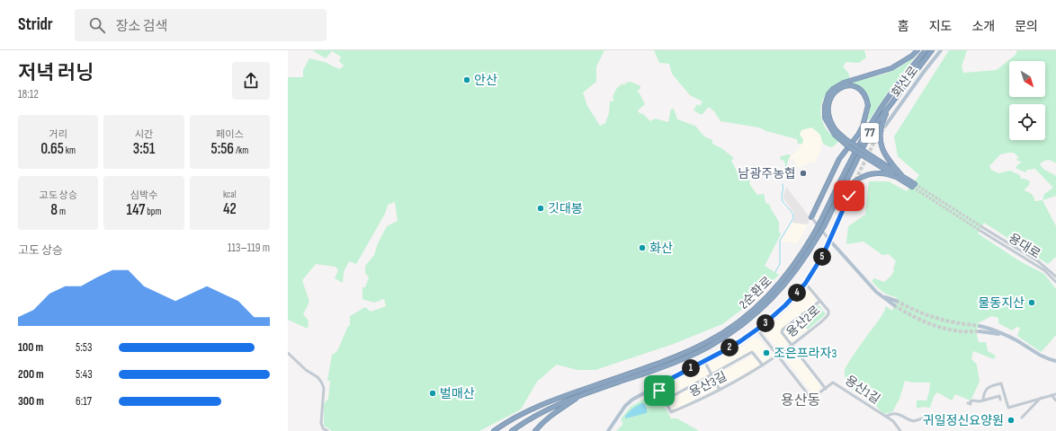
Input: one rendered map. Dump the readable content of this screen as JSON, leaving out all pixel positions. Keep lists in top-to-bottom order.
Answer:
{
  "streets": {
    "highway": ["77", "2순환로"],
    "main road": ["화산로"],
    "street": [
      "용대로",
      "용산2로",
      "용산3길",
      "용산1길"
    ]
  },
  "crossings": [
    ["용산2로", "용산3길"],
    ["용산2로", "용산1길"],
    ["용산3길", "용산1길"]
  ],
  "districts": ["용산동"],
  "places": [
    "안산",
    "남광주농협",
    "깃대봉",
    "화산",
    "물동지산",
    "조은프라자3",
    "벌매산",
    "귀일정신요양원"
  ],
  "north": "bottom right",
  "page": {
    "header": "Stridr",
    "search": "장소 검색",
    "nav": [
      "홈",
      "지도",
      "소개",
      "문의"
    ],
    "heading": ["저녁 러닝", "18:12"],
    "stats": [
      ["거리", "0.65 km"],
      ["시간", "3:51"],
      ["페이스", "5:56 /km"],
      ["고도 상승", "8 m"],
      ["심박수", "147 bpm"],
      ["kcal", "42"]
    ],
    "chart": ["고도 상승", "113–119 m"],
    "pins": [
      "5",
      "4",
      "3",
      "2",
      "1"
    ],
    "list": [
      {
        "name": "100 m",
        "note": "5:53"
      },
      {
        "name": "200 m",
        "note": "5:43"
      },
      {
        "name": "300 m",
        "note": "6:17"
      }
    ]
  }
}
